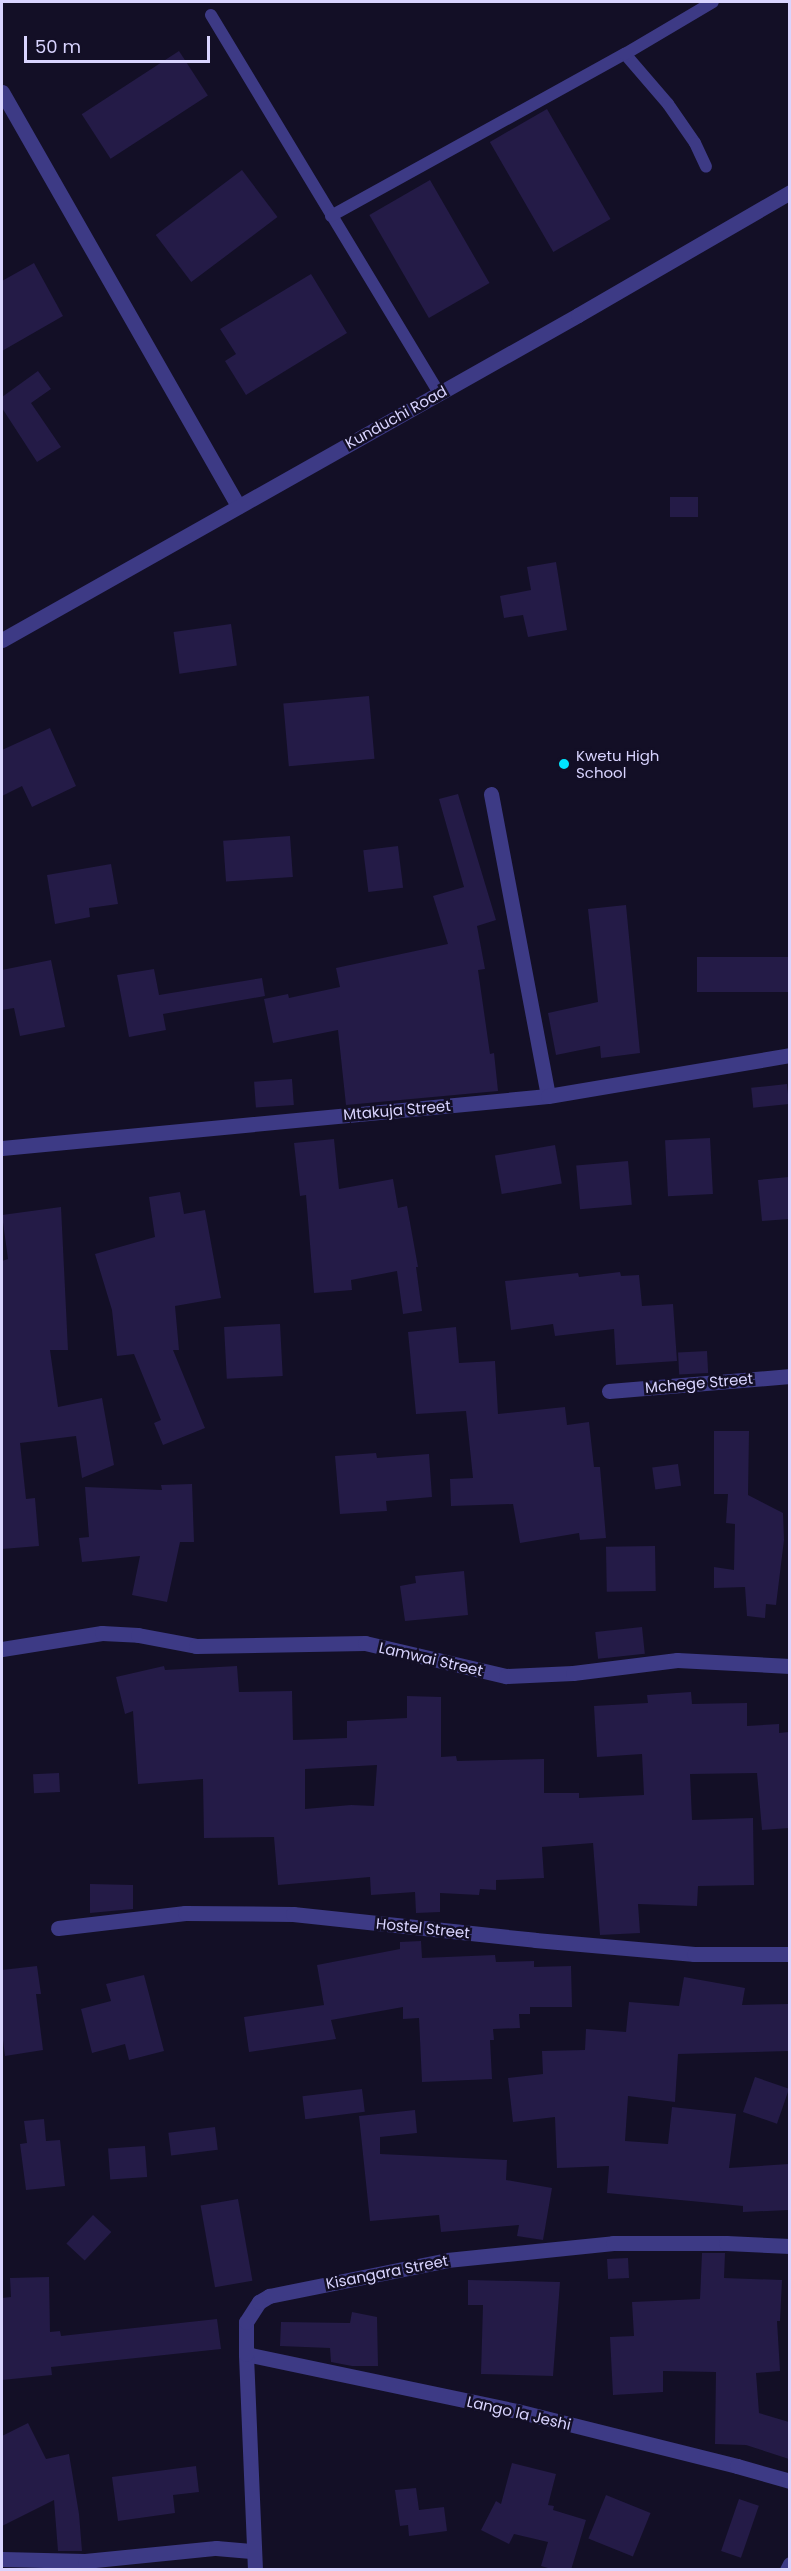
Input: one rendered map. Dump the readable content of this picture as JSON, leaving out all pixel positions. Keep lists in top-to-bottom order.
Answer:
{
  "streets": {
    "street": [
      "Kunduchi Road",
      "Mtakuja Street",
      "Mchege Street",
      "Lamwai Street",
      "Hostel Street",
      "Kisangara Street",
      "Lango la Jeshi"
    ]
  },
  "crossings": [
    ["Kisangara Street", "Lango la Jeshi"]
  ],
  "places": ["Kwetu High School"],
  "scale_bar": "50 m"
}
